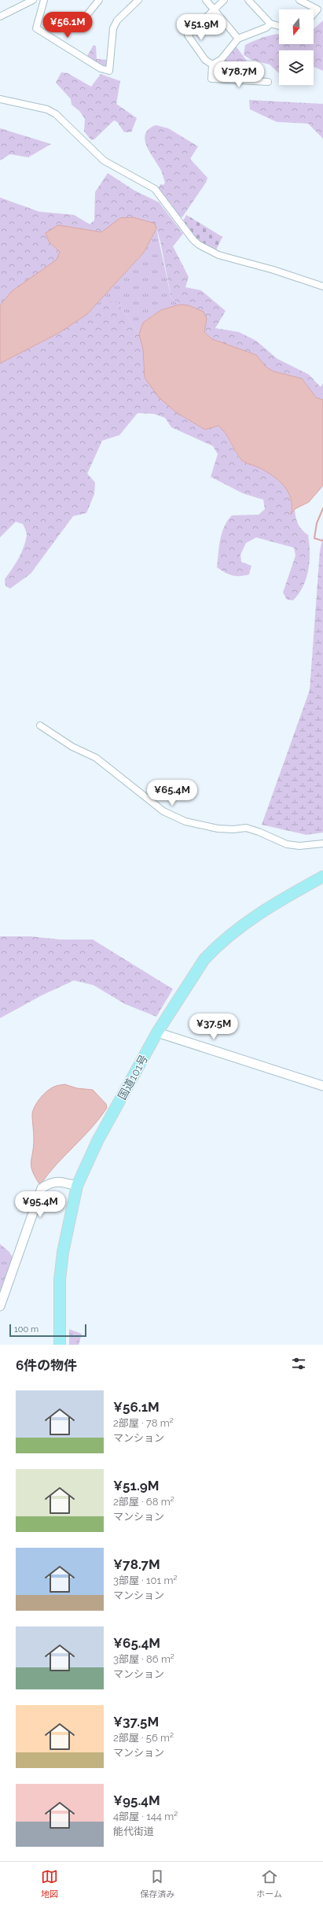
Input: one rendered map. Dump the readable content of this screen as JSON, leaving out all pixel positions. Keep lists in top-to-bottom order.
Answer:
{
  "streets": {
    "highway": ["国道101号"]
  },
  "scale_bar": "100 m",
  "north": "bottom",
  "page": {
    "price": [
      "¥56.1M",
      "¥51.9M",
      "¥78.7M",
      "¥65.4M",
      "¥37.5M",
      "¥95.4M"
    ],
    "scale": "100 m",
    "heading": "6件の物件",
    "list": [
      {
        "name": "¥56.1M",
        "note": "2部屋 · 78 m² · マンション"
      },
      {
        "name": "¥51.9M",
        "note": "2部屋 · 68 m² · マンション"
      },
      {
        "name": "¥78.7M",
        "note": "3部屋 · 101 m² · マンション"
      },
      {
        "name": "¥65.4M",
        "note": "3部屋 · 86 m² · マンション"
      },
      {
        "name": "¥37.5M",
        "note": "2部屋 · 56 m² · マンション"
      },
      {
        "name": "¥95.4M",
        "note": "4部屋 · 144 m² · 能代街道"
      }
    ],
    "tabs": ["地図", "保存済み", "ホーム"]
  }
}
